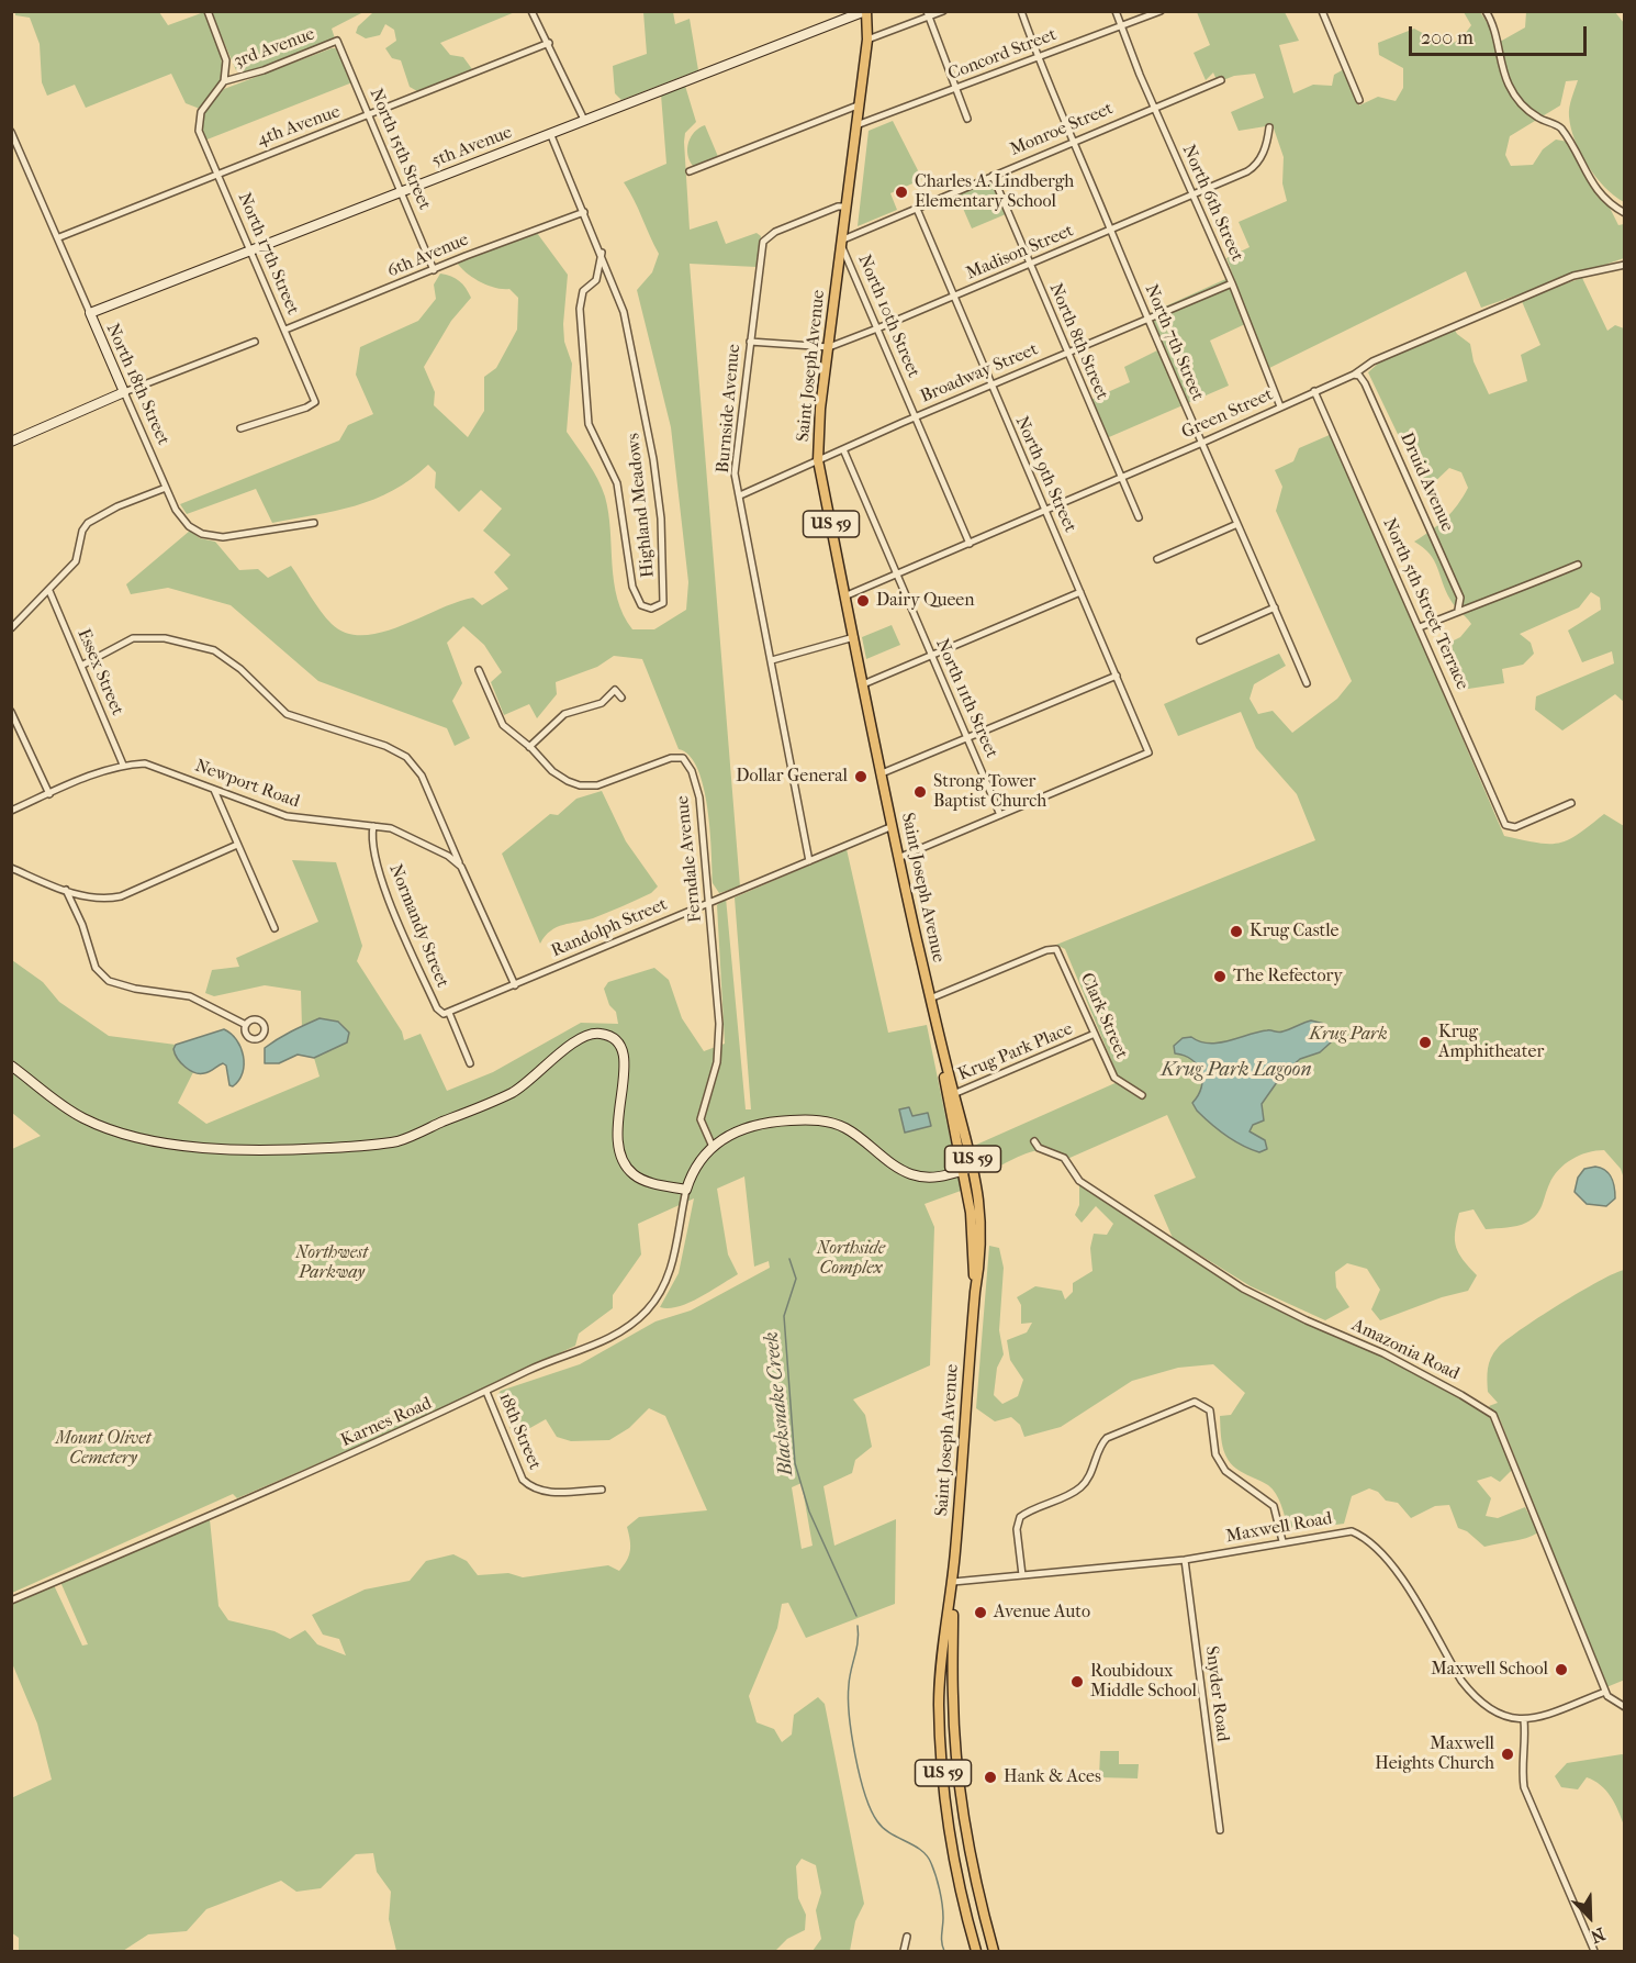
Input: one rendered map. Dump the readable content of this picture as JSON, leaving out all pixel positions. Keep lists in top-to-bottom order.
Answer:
{
  "streets": {
    "main road": ["Saint Joseph Avenue", "US 59"],
    "street": [
      "3rd Avenue",
      "Concord Street",
      "4th Avenue",
      "Monroe Street",
      "5th Avenue",
      "North 15th Street",
      "North 6th Street",
      "Madison Street",
      "North 17th Street",
      "6th Avenue",
      "North 10th Street",
      "North 8th Street",
      "North 7th Street",
      "Broadway Street",
      "North 18th Street",
      "Burnside Avenue",
      "Green Street",
      "North 9th Street",
      "Druid Avenue",
      "Highland Meadows",
      "North 5th Street Terrace",
      "Essex Street",
      "North 11th Street",
      "Newport Road",
      "Ferndale Avenue",
      "Normandy Street",
      "Randolph Street",
      "Clark Street",
      "Krug Park Place",
      "Amazonia Road",
      "Karnes Road",
      "18th Street",
      "Maxwell Road",
      "Snyder Road"
    ]
  },
  "crossings": [
    ["3rd Avenue", "North 15th Street"],
    ["3rd Avenue", "North 17th Street"],
    ["Concord Street", "North 6th Street"],
    ["Concord Street", "North 7th Street"],
    ["Concord Street", "Saint Joseph Avenue"],
    ["4th Avenue", "North 15th Street"],
    ["4th Avenue", "North 17th Street"],
    ["4th Avenue", "North 18th Street"],
    ["Monroe Street", "North 6th Street"],
    ["Monroe Street", "North 10th Street"],
    ["Monroe Street", "North 8th Street"],
    ["Monroe Street", "North 7th Street"],
    ["Monroe Street", "Saint Joseph Avenue"],
    ["Monroe Street", "North 9th Street"],
    ["5th Avenue", "North 15th Street"],
    ["5th Avenue", "North 17th Street"],
    ["5th Avenue", "Saint Joseph Avenue"],
    ["5th Avenue", "North 18th Street"],
    ["North 15th Street", "6th Avenue"],
    ["North 6th Street", "Madison Street"],
    ["North 6th Street", "Broadway Street"],
    ["North 6th Street", "Green Street"],
    ["Madison Street", "North 10th Street"],
    ["Madison Street", "North 8th Street"],
    ["Madison Street", "North 7th Street"],
    ["Madison Street", "Saint Joseph Avenue"],
    ["Madison Street", "Burnside Avenue"],
    ["Madison Street", "North 9th Street"],
    ["North 17th Street", "6th Avenue"],
    ["North 10th Street", "Saint Joseph Avenue"],
    ["North 10th Street", "Broadway Street"],
    ["North 10th Street", "Green Street"],
    ["North 8th Street", "Broadway Street"],
    ["North 8th Street", "Green Street"],
    ["North 7th Street", "Broadway Street"],
    ["North 7th Street", "Green Street"],
    ["Saint Joseph Avenue", "Broadway Street"],
    ["Saint Joseph Avenue", "Burnside Avenue"],
    ["Saint Joseph Avenue", "Green Street"],
    ["Saint Joseph Avenue", "Randolph Street"],
    ["Saint Joseph Avenue", "Clark Street"],
    ["Saint Joseph Avenue", "Krug Park Place"],
    ["Saint Joseph Avenue", "Maxwell Road"],
    ["Broadway Street", "Burnside Avenue"],
    ["Broadway Street", "North 9th Street"],
    ["Broadway Street", "North 11th Street"],
    ["Burnside Avenue", "Randolph Street"],
    ["Green Street", "North 9th Street"],
    ["Green Street", "Druid Avenue"],
    ["Green Street", "North 5th Street Terrace"],
    ["Green Street", "North 11th Street"],
    ["North 9th Street", "North 11th Street"],
    ["Essex Street", "Newport Road"],
    ["Newport Road", "Normandy Street"],
    ["Ferndale Avenue", "Randolph Street"],
    ["Normandy Street", "Randolph Street"],
    ["Clark Street", "Krug Park Place"],
    ["Karnes Road", "18th Street"],
    ["Maxwell Road", "Snyder Road"]
  ],
  "water": ["Krug Park Lagoon", "Blacksnake Creek"],
  "parks": [
    "Krug Park",
    "Northside Complex",
    "Northwest Parkway",
    "Mount Olivet Cemetery"
  ],
  "places": [
    "Charles A. Lindbergh Elementary School",
    "Dairy Queen",
    "Dollar General",
    "Strong Tower Baptist Church",
    "Krug Castle",
    "The Refectory",
    "Krug Amphitheater",
    "Avenue Auto",
    "Maxwell School",
    "Roubidoux Middle School",
    "Maxwell Heights Church",
    "Hank & Aces"
  ],
  "scale_bar": "200 m",
  "north": "bottom right"
}
